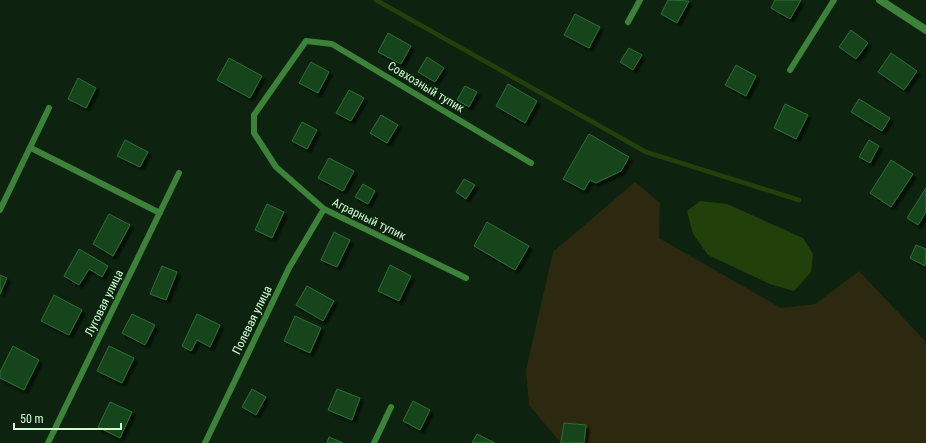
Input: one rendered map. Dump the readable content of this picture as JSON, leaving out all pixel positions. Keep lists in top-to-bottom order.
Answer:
{
  "streets": {
    "lane": [
      "Совхозный тупик",
      "Аграрный тупик",
      "Луговая улица",
      "Полевая улица"
    ]
  },
  "crossings": [
    ["Совхозный тупик", "Аграрный тупик"],
    ["Аграрный тупик", "Полевая улица"]
  ],
  "scale_bar": "50 m"
}
